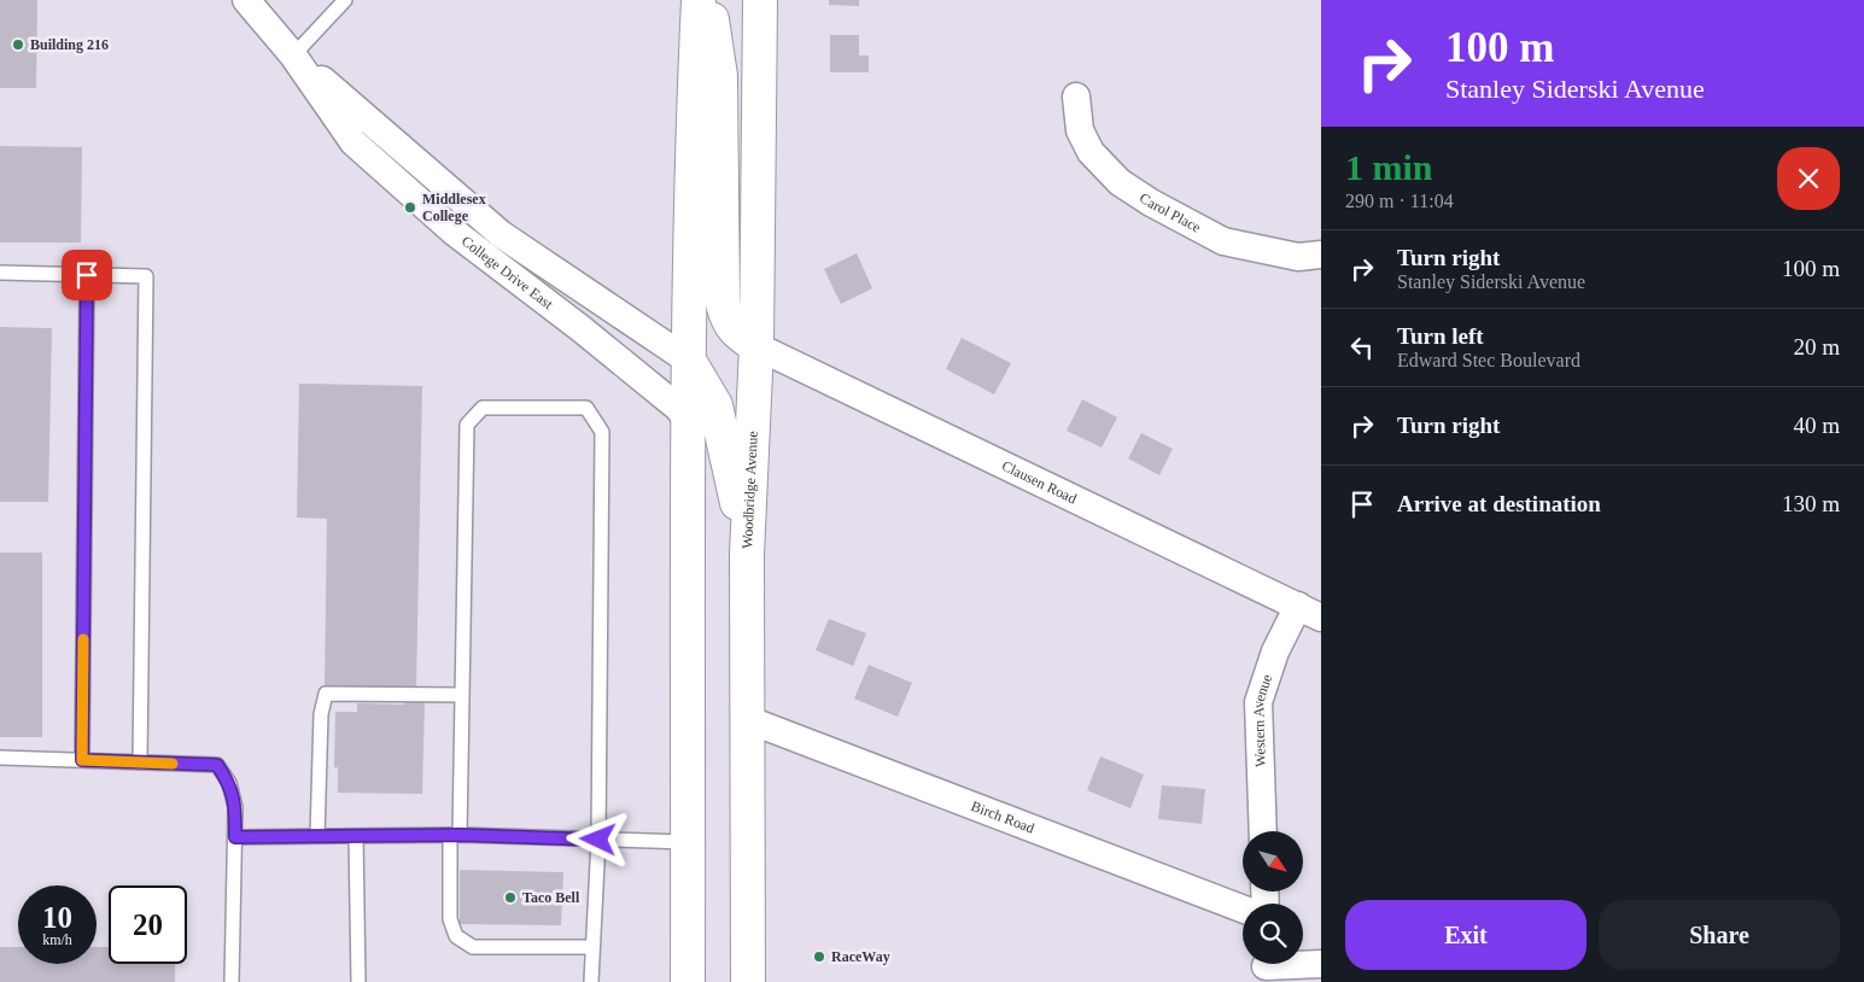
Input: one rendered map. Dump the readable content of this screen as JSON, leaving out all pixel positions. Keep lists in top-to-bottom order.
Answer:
{
  "streets": {
    "main road": ["Woodbridge Avenue"],
    "street": [
      "Carol Place",
      "College Drive East",
      "Clausen Road",
      "Western Avenue",
      "Birch Road"
    ]
  },
  "crossings": [
    ["Clausen Road", "Woodbridge Avenue"],
    ["Clausen Road", "Western Avenue"],
    ["Woodbridge Avenue", "Birch Road"]
  ],
  "places": [
    "Building 216",
    "Middlesex College",
    "Taco Bell",
    "RaceWay"
  ],
  "north": "bottom right",
  "page": {
    "turn": ["100 m", "Stanley Siderski Avenue"],
    "heading": ["1 min", "290 m · 11:04"],
    "list": [
      {
        "name": "Turn right",
        "note": "Stanley Siderski Avenue",
        "value": "100 m"
      },
      {
        "name": "Turn left",
        "note": "Edward Stec Boulevard",
        "value": "20 m"
      },
      {
        "name": "Turn right",
        "value": "40 m"
      },
      {
        "name": "Arrive at destination",
        "value": "130 m"
      }
    ],
    "speed": "10 km/h",
    "limit": "20",
    "buttons": ["Exit", "Share"]
  }
}
